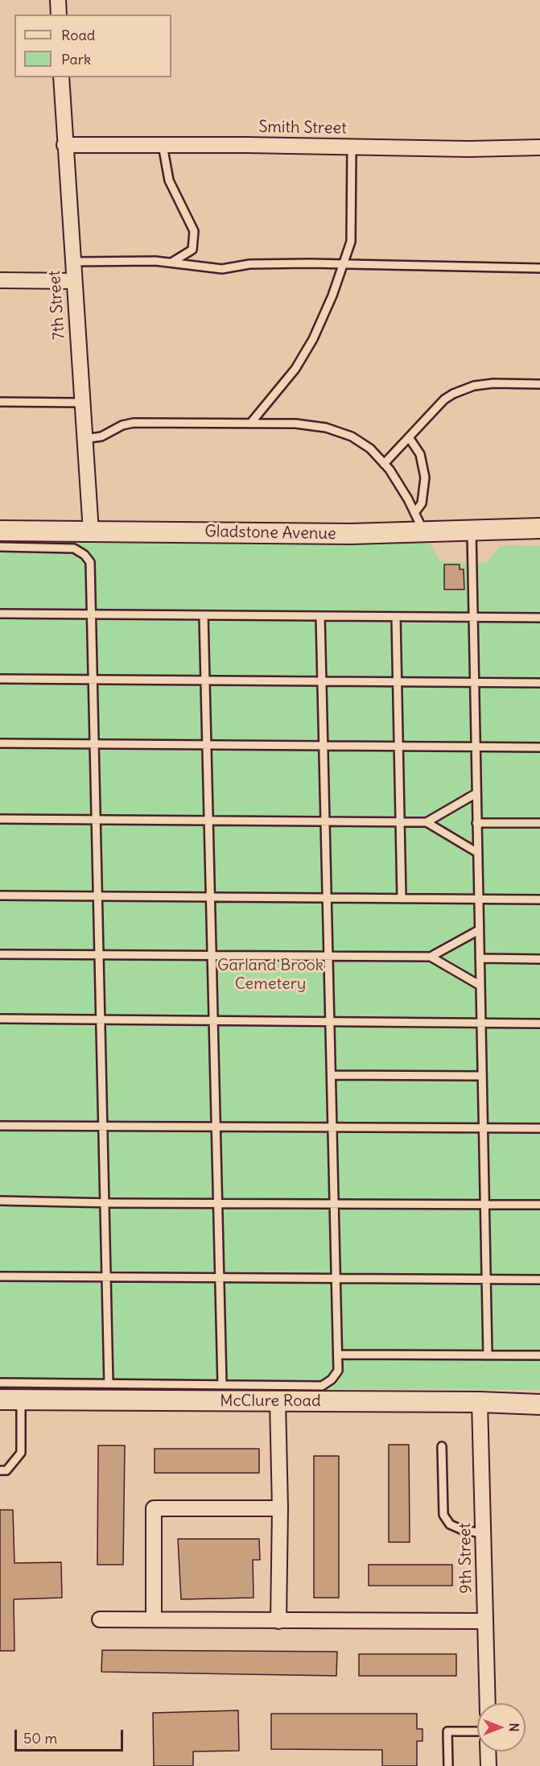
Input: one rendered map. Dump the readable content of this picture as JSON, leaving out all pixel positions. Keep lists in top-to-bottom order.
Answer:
{
  "streets": {
    "street": [
      "Smith Street",
      "7th Street",
      "Gladstone Avenue",
      "McClure Road",
      "9th Street"
    ]
  },
  "crossings": [
    ["Smith Street", "7th Street"],
    ["7th Street", "Gladstone Avenue"],
    ["McClure Road", "9th Street"]
  ],
  "parks": ["Garland Brook Cemetery"],
  "legend": ["Road", "Park"],
  "scale_bar": "50 m",
  "north": "right"
}
